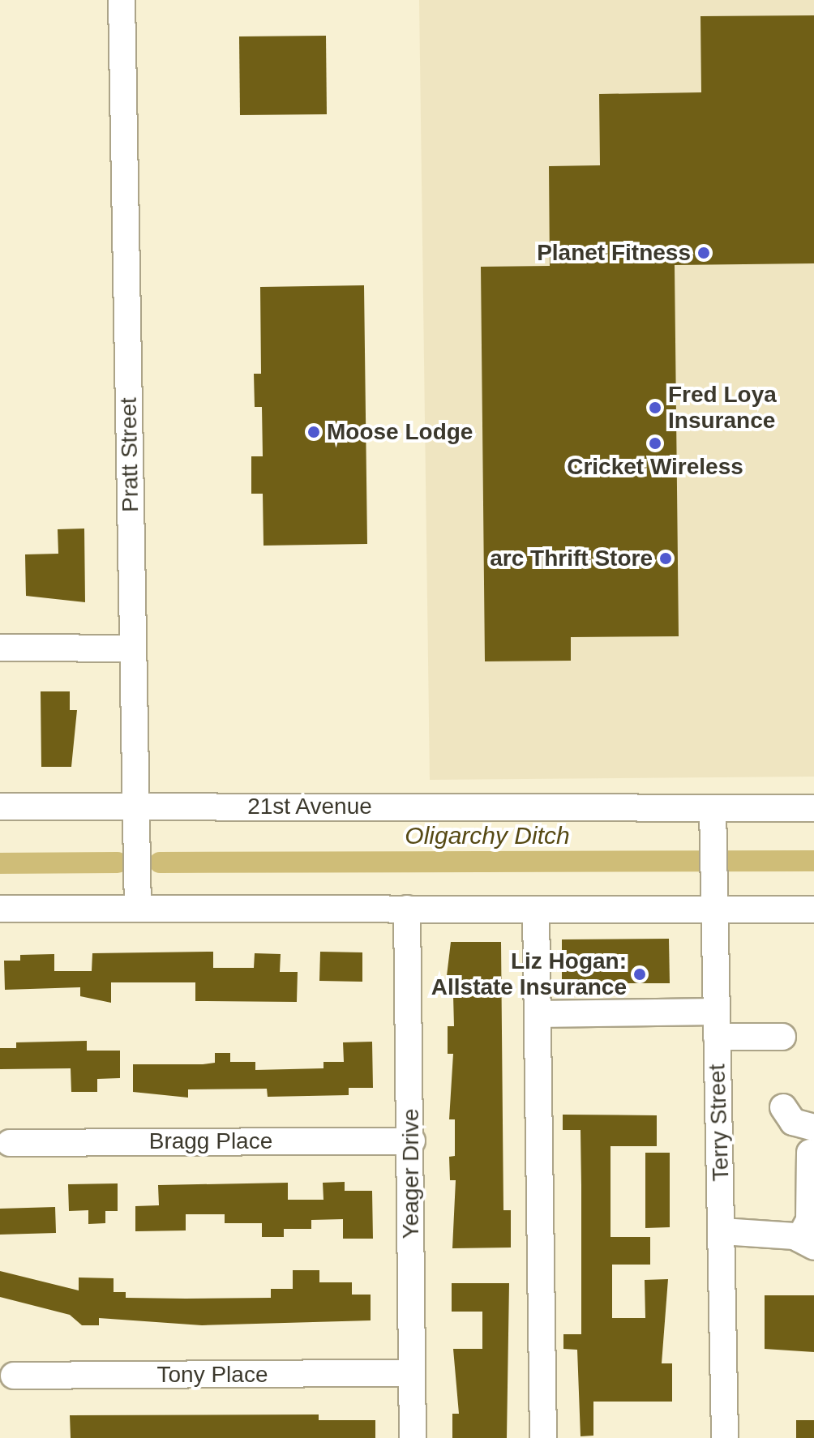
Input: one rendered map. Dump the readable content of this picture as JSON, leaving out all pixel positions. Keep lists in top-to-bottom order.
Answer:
{
  "streets": {
    "street": [
      "Pratt Street",
      "21st Avenue",
      "Terry Street",
      "Bragg Place",
      "Yeager Drive",
      "Tony Place"
    ]
  },
  "crossings": [
    ["Pratt Street", "21st Avenue"],
    ["21st Avenue", "Terry Street"],
    ["Bragg Place", "Yeager Drive"],
    ["Yeager Drive", "Tony Place"]
  ],
  "water": ["Oligarchy Ditch"],
  "places": [
    "Planet Fitness",
    "Fred Loya Insurance",
    "Moose Lodge",
    "Cricket Wireless",
    "arc Thrift Store",
    "Liz Hogan: Allstate Insurance"
  ]
}
